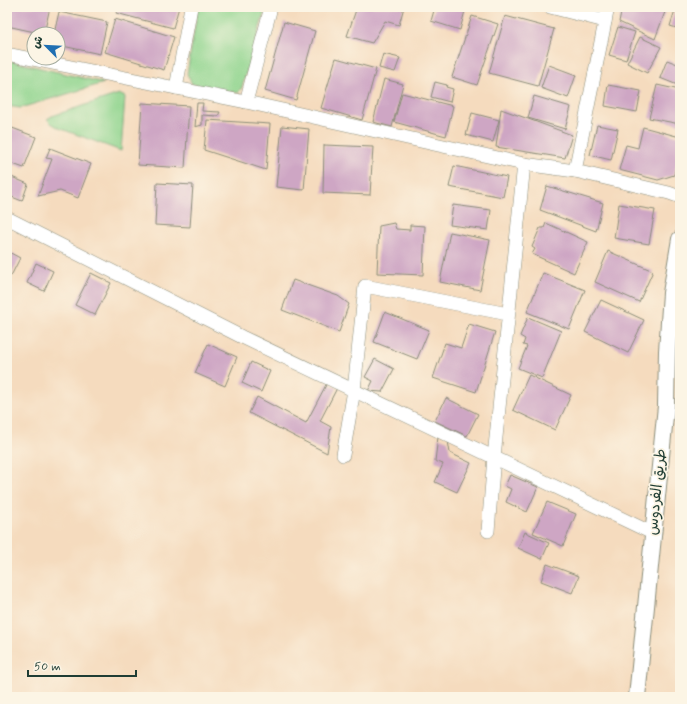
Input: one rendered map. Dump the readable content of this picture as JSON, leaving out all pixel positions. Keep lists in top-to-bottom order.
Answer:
{
  "streets": {
    "street": ["طريق الفردوس"]
  },
  "scale_bar": "50 m",
  "north": "top left"
}
